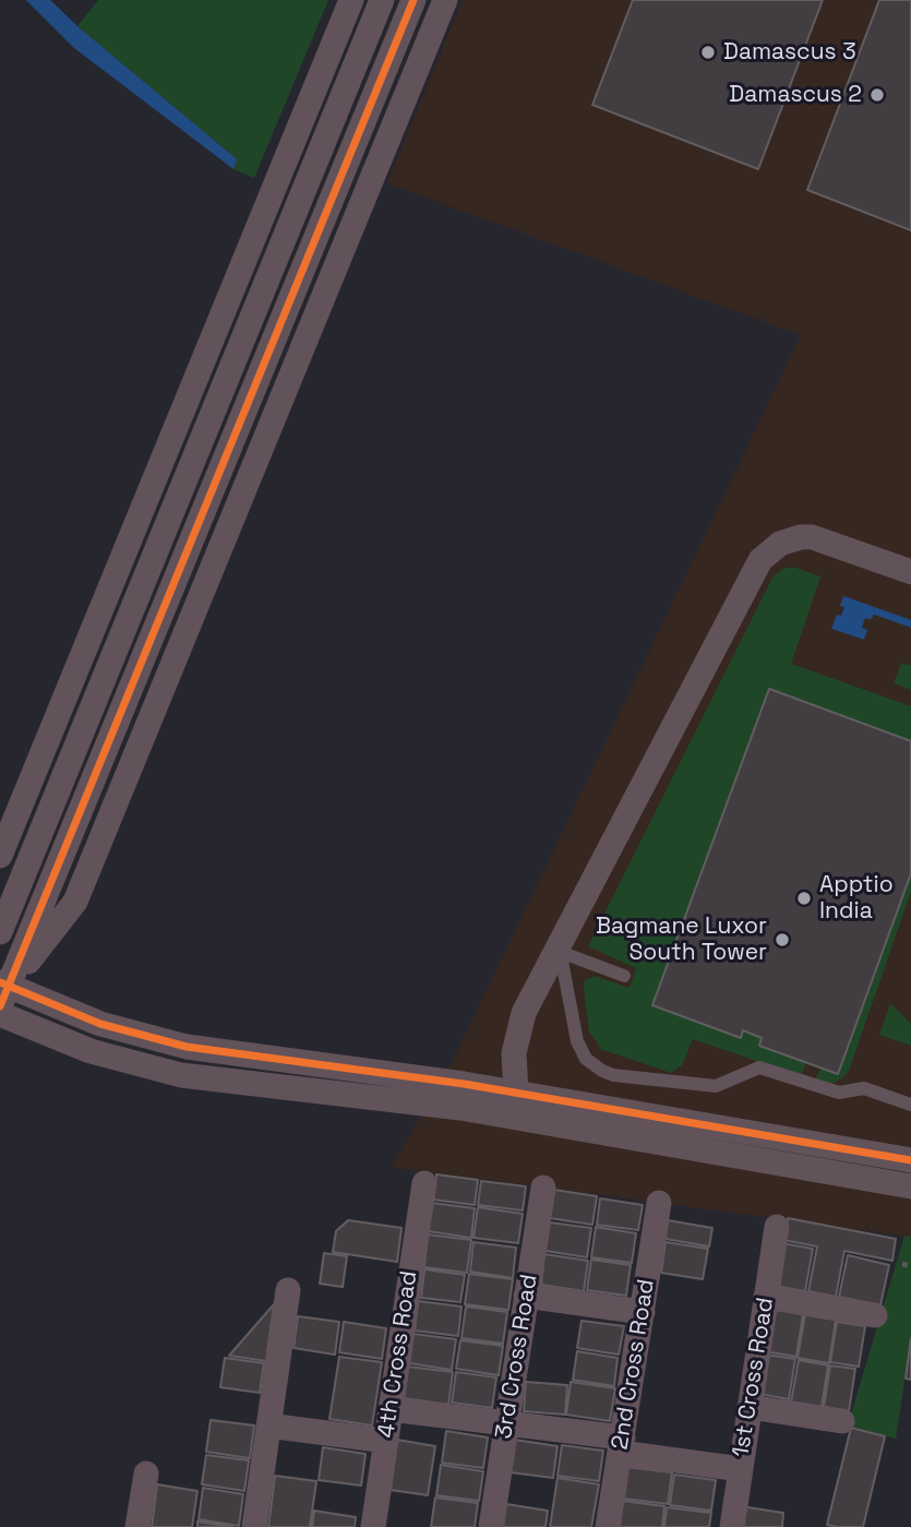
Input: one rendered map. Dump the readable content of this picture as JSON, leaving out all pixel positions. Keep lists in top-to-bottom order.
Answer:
{
  "streets": {
    "street": [
      "4th Cross Road",
      "3rd Cross Road",
      "2nd Cross Road",
      "1st Cross Road"
    ]
  },
  "places": [
    "Damascus 3",
    "Damascus 2",
    "Apptio India",
    "Bagmane Luxor South Tower"
  ]
}
